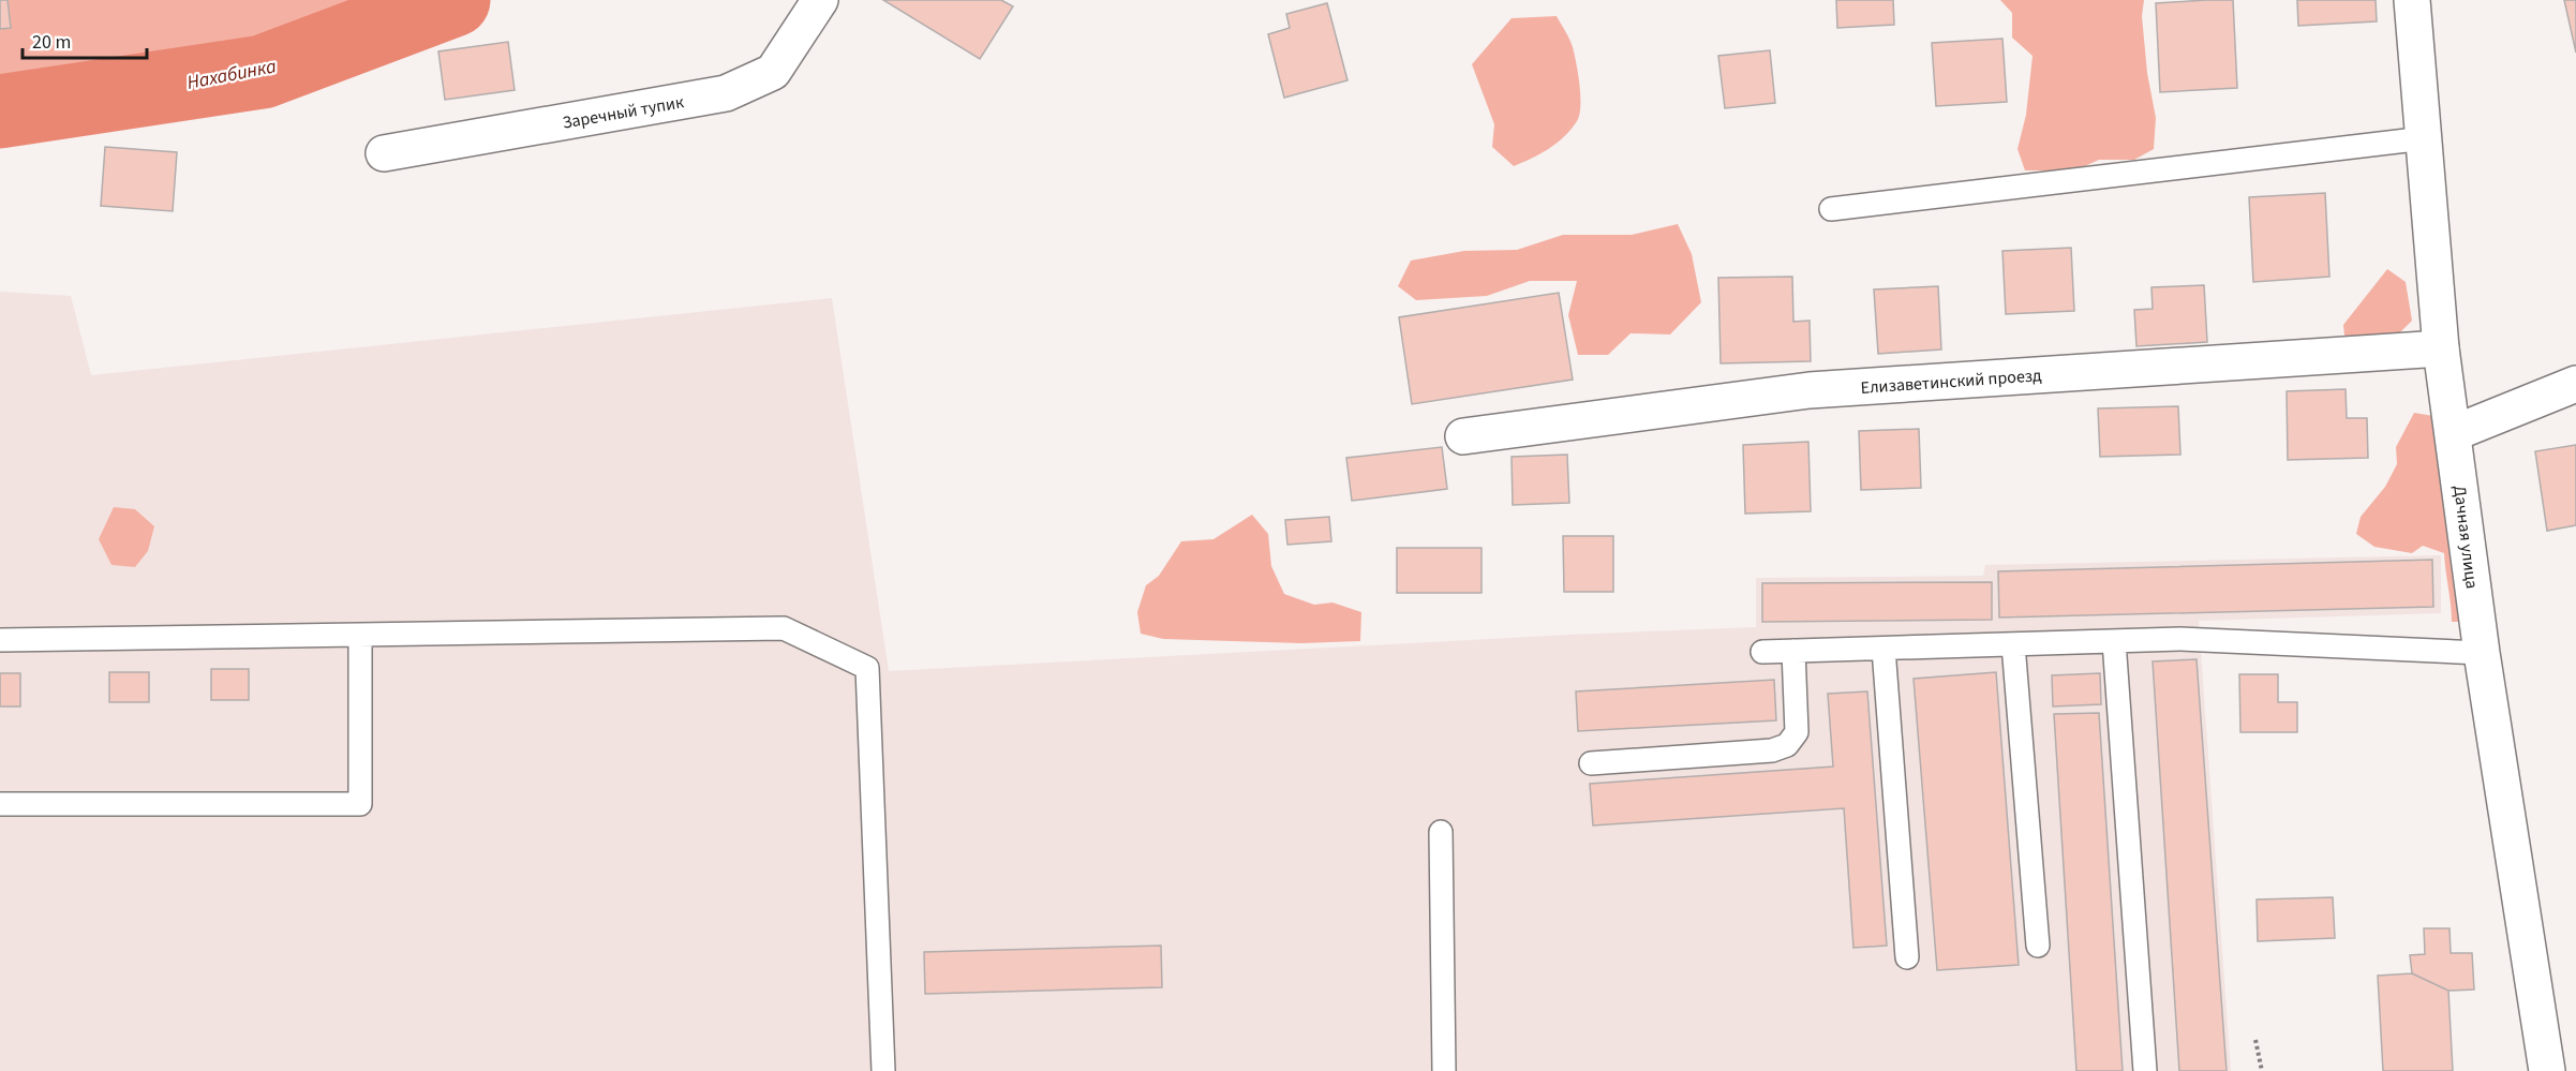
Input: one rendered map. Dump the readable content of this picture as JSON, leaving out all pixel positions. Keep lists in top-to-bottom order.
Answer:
{
  "streets": {
    "street": ["Заречный тупик", "Елизаветинский проезд", "Дачная улица"]
  },
  "crossings": [
    ["Елизаветинский проезд", "Дачная улица"]
  ],
  "water": ["Нахабинка"],
  "scale_bar": "20 m"
}
